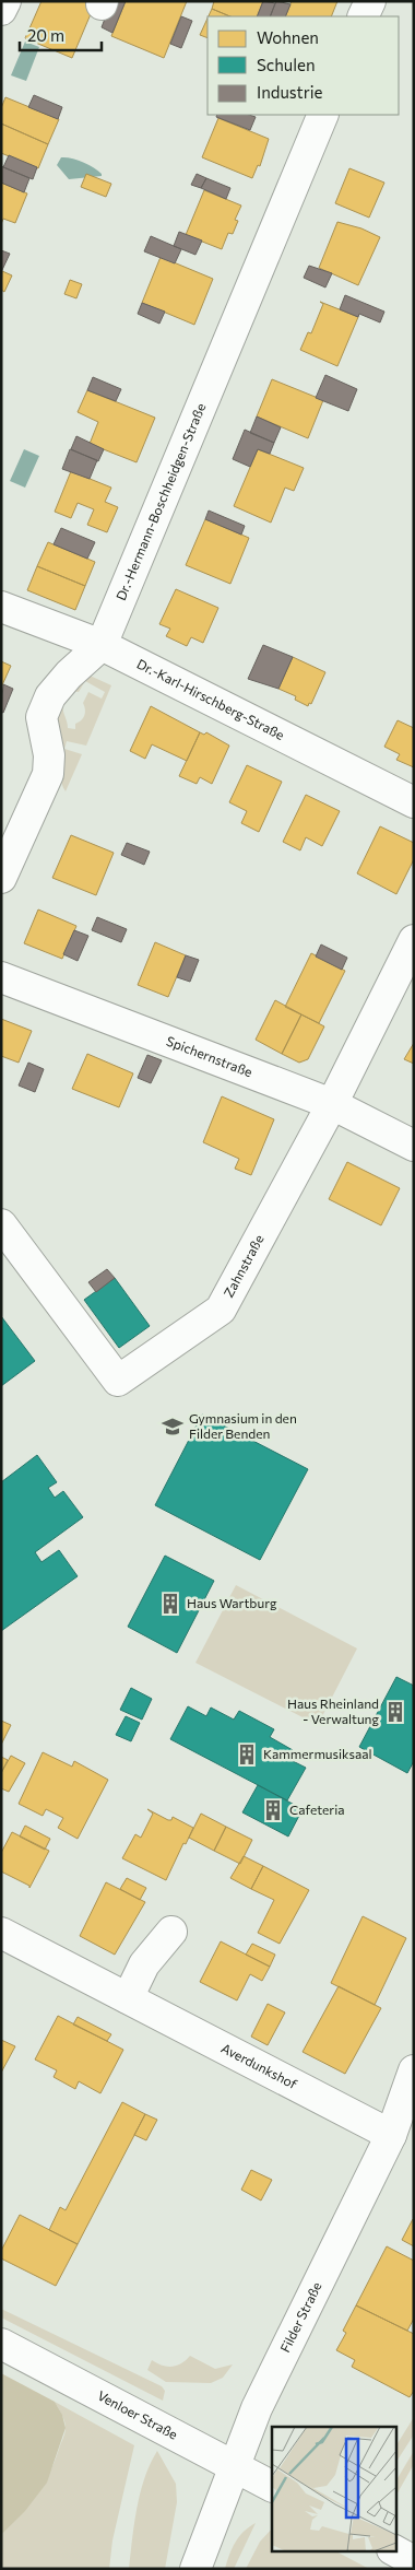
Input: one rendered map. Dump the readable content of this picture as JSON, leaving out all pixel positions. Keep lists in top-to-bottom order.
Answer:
{
  "streets": {
    "street": [
      "Dr.-Hermann-Boschheidgen-Straße",
      "Dr.-Karl-Hirschberg-Straße",
      "Spichernstraße",
      "Zahnstraße",
      "Averdunkshof",
      "Filder Straße",
      "Venloer Straße"
    ]
  },
  "crossings": [
    ["Dr.-Hermann-Boschheidgen-Straße", "Dr.-Karl-Hirschberg-Straße"],
    ["Spichernstraße", "Zahnstraße"],
    ["Averdunkshof", "Filder Straße"],
    ["Filder Straße", "Venloer Straße"]
  ],
  "places": {
    "school or university": ["Gymnasium in den Filder Benden"],
    "building": [
      "Haus Wartburg",
      "Haus Rheinland - Verwaltung",
      "Kammermusiksaal",
      "Cafeteria"
    ]
  },
  "legend": ["Wohnen", "Schulen", "Industrie"],
  "scale_bar": "20 m"
}
